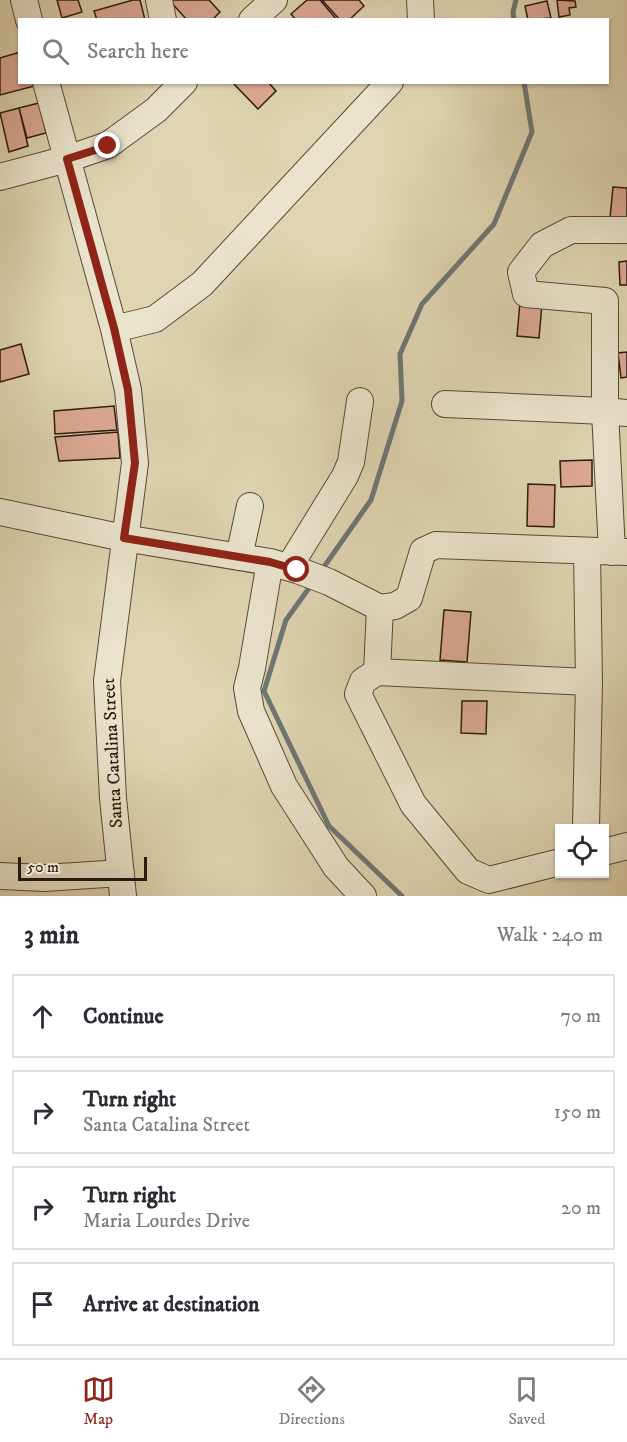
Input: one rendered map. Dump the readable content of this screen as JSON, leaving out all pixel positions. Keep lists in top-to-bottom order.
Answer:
{
  "streets": {
    "street": ["Santa Catalina Street"]
  },
  "scale_bar": "50 m",
  "page": {
    "search": "Search here",
    "scale": "50 m",
    "heading": ["3 min", "Walk · 240 m"],
    "list": [
      ["Continue", "70 m"],
      ["Turn right", "Santa Catalina Street", "150 m"],
      ["Turn right", "Maria Lourdes Drive", "20 m"],
      "Arrive at destination"
    ],
    "nav": ["Map", "Directions", "Saved"]
  }
}
